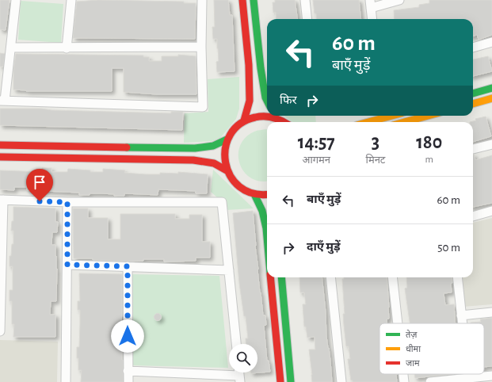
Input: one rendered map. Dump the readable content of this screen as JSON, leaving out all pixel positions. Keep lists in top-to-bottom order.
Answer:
{
  "legend": ["तेज़", "धीमा", "जाम"],
  "page": {
    "turn": ["60 m", "बाएँ मुड़ें"],
    "then": "फिर",
    "eta": [
      "14:57",
      "आगमन",
      "3",
      "मिनट",
      "180",
      "m"
    ],
    "list": [
      {
        "name": "बाएँ मुड़ें",
        "value": "60 m"
      },
      {
        "name": "दाएँ मुड़ें",
        "value": "50 m"
      }
    ]
  }
}
